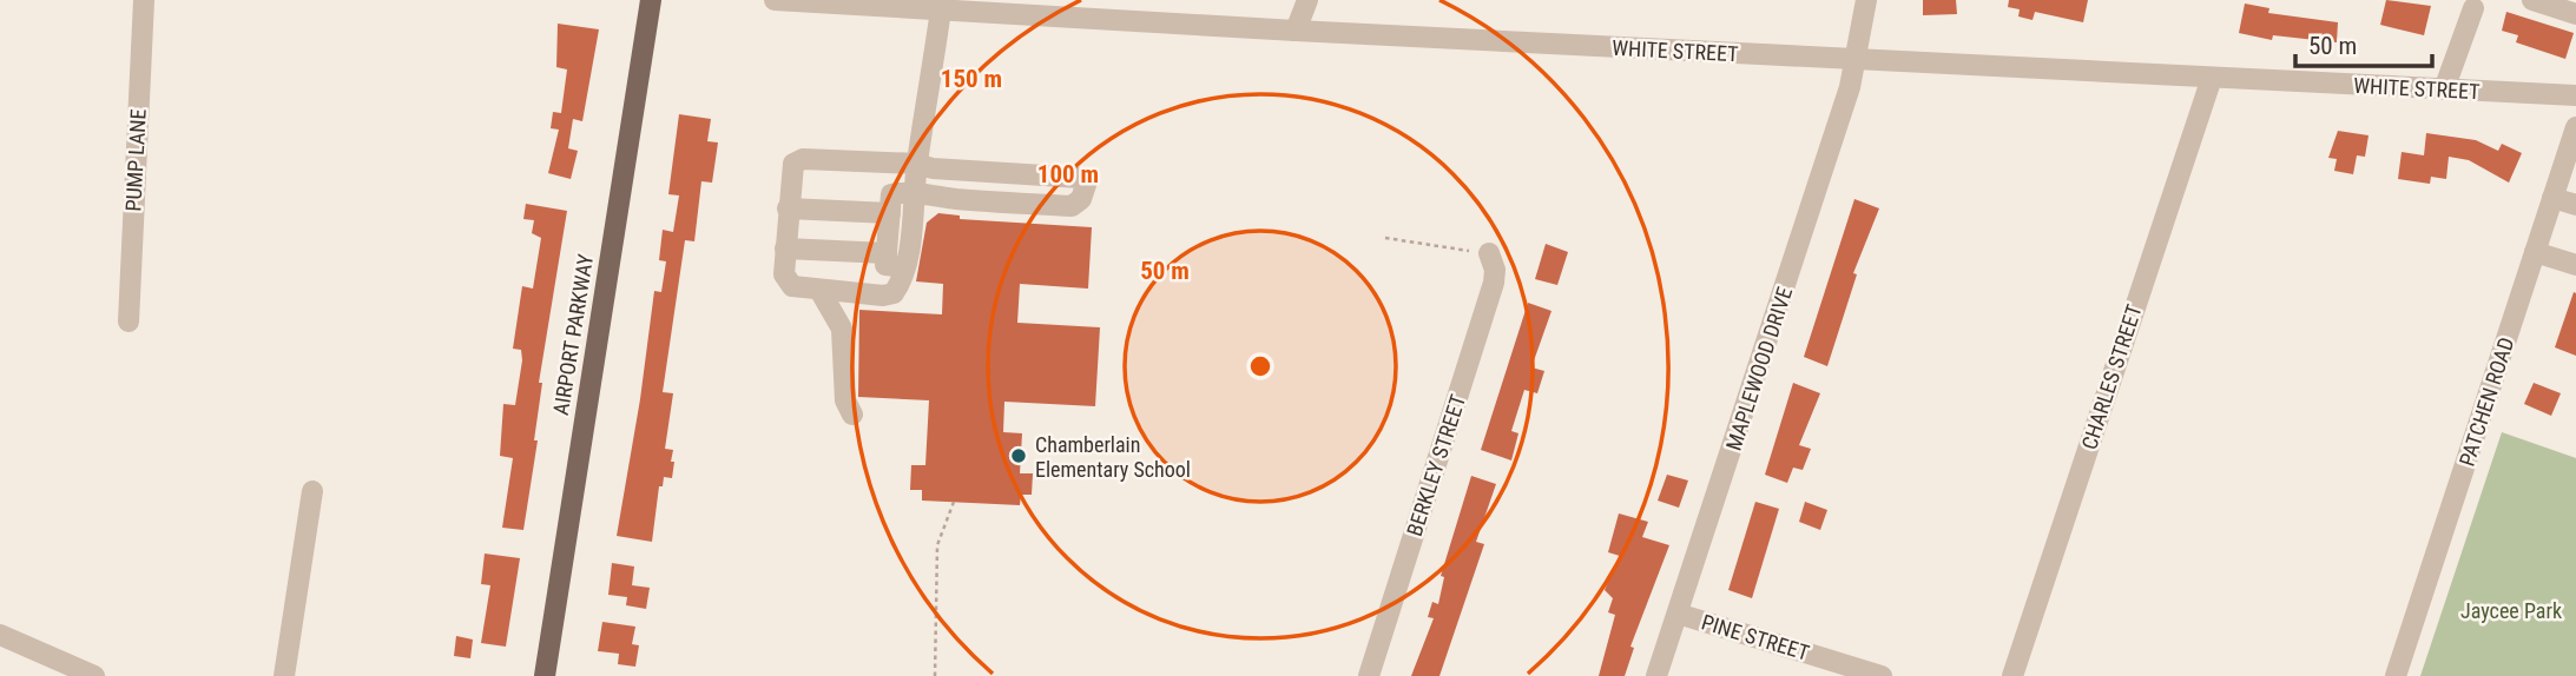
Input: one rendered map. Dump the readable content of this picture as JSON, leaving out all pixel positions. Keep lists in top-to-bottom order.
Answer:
{
  "streets": {
    "main road": ["AIRPORT PARKWAY"],
    "street": [
      "WHITE STREET",
      "PUMP LANE",
      "MAPLEWOOD DRIVE",
      "CHARLES STREET",
      "PATCHEN ROAD",
      "BERKLEY STREET",
      "PINE STREET"
    ]
  },
  "crossings": [
    ["WHITE STREET", "MAPLEWOOD DRIVE"],
    ["WHITE STREET", "CHARLES STREET"],
    ["MAPLEWOOD DRIVE", "PINE STREET"]
  ],
  "parks": ["Jaycee Park"],
  "places": ["Chamberlain Elementary School"],
  "scale_bar": "50 m",
  "rings": ["150 m", "100 m", "50 m"]
}
